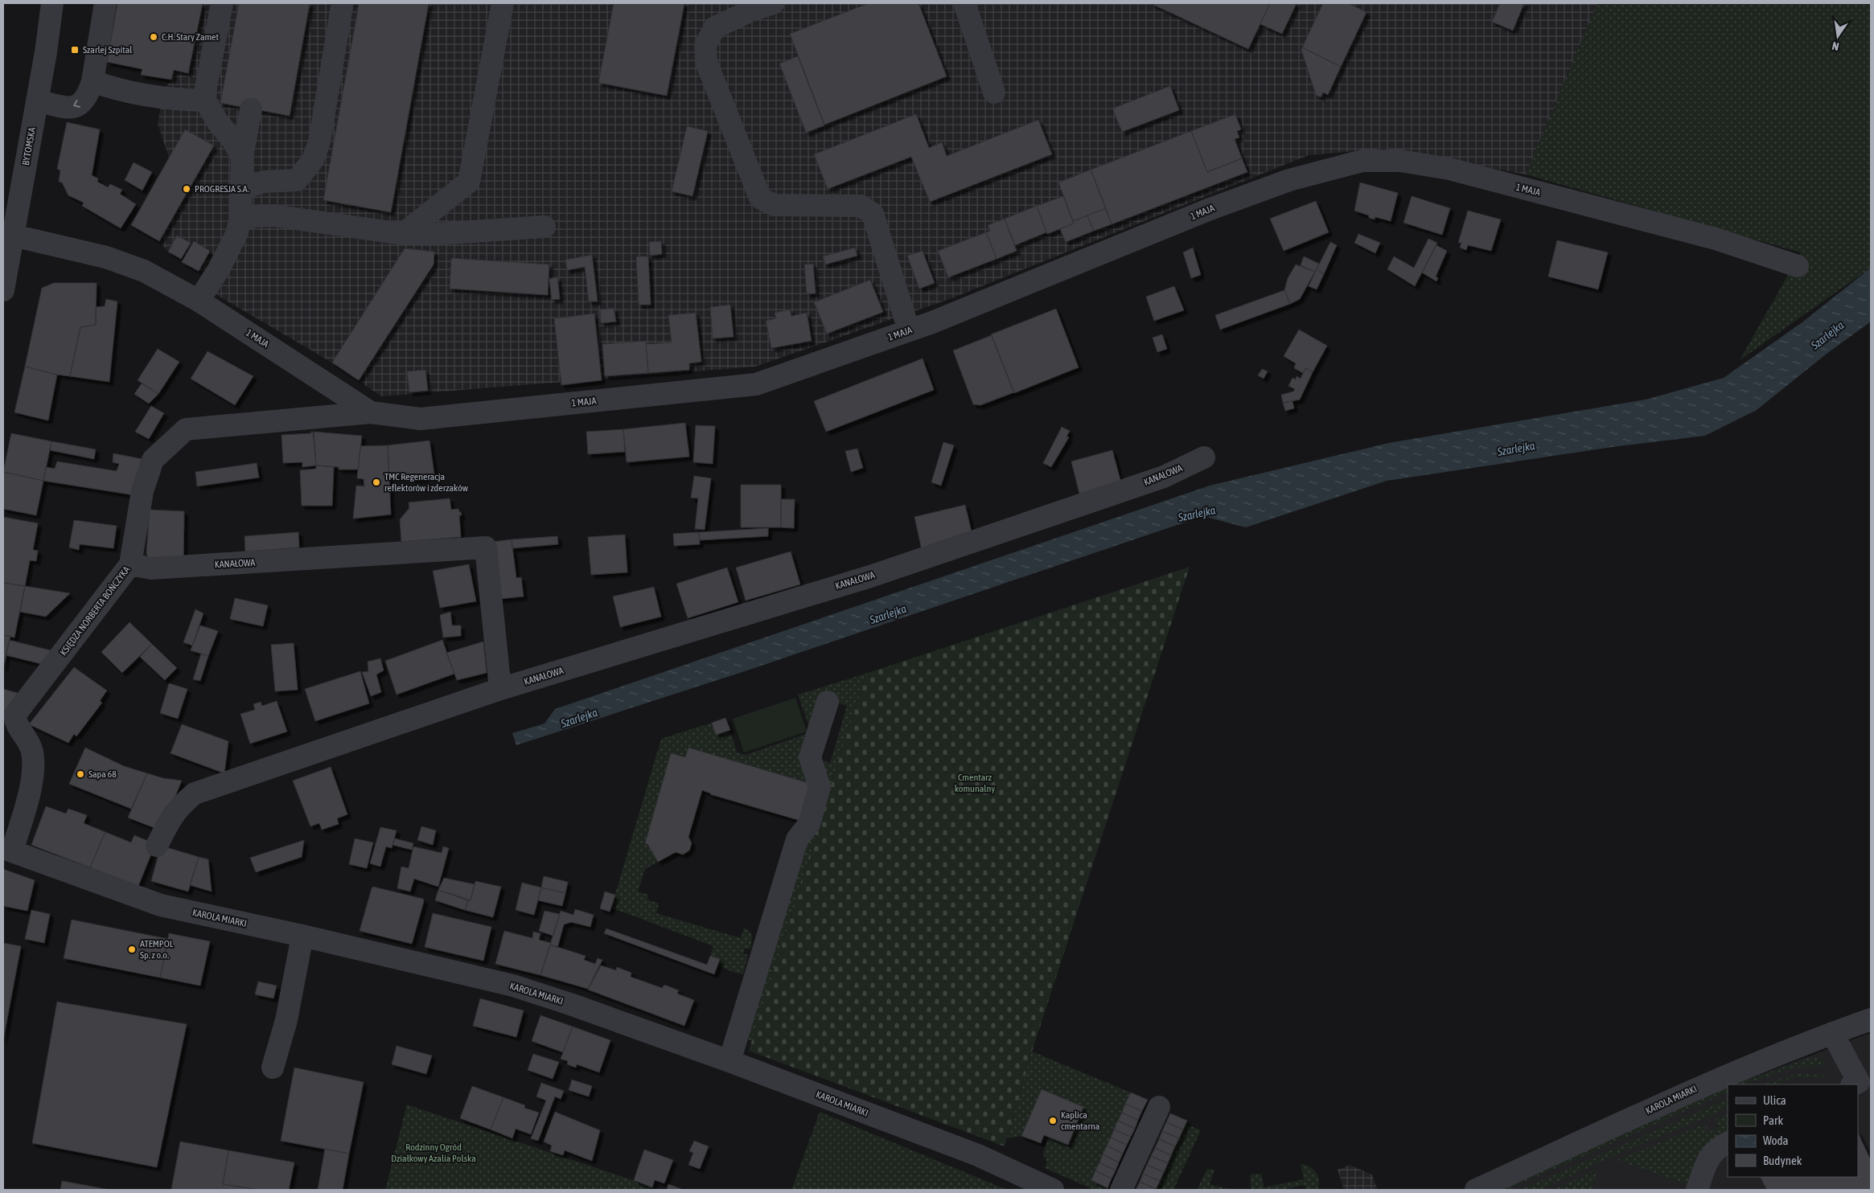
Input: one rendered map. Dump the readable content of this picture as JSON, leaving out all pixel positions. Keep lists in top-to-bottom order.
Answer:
{
  "streets": {
    "street": [
      "BYTOMSKA",
      "1 MAJA",
      "KANAŁOWA",
      "KSIĘDZA NORBERTA BOŃCZYKA",
      "KAROLA MIARKI"
    ]
  },
  "crossings": [
    ["BYTOMSKA", "1 MAJA"],
    ["1 MAJA", "KSIĘDZA NORBERTA BOŃCZYKA"],
    ["KANAŁOWA", "KSIĘDZA NORBERTA BOŃCZYKA"],
    ["KSIĘDZA NORBERTA BOŃCZYKA", "KAROLA MIARKI"]
  ],
  "water": ["Szarlejka"],
  "parks": ["Cmentarz komunalny", "Rodzinny Ogród Działkowy Azalia Polska"],
  "places": {
    "other": [
      "C.H. Stary Zamet",
      "PROGRESJA S.A.",
      "TMC Regeneracja reflektorów i zderzaków",
      "Sapa 68",
      "ATEMPOL Sp. z o.o.",
      "Kaplica cmentarna"
    ],
    "transit": ["Szarlej Szpital"]
  },
  "legend": [
    "Ulica",
    "Park",
    "Woda",
    "Budynek"
  ],
  "north": "bottom"
}
